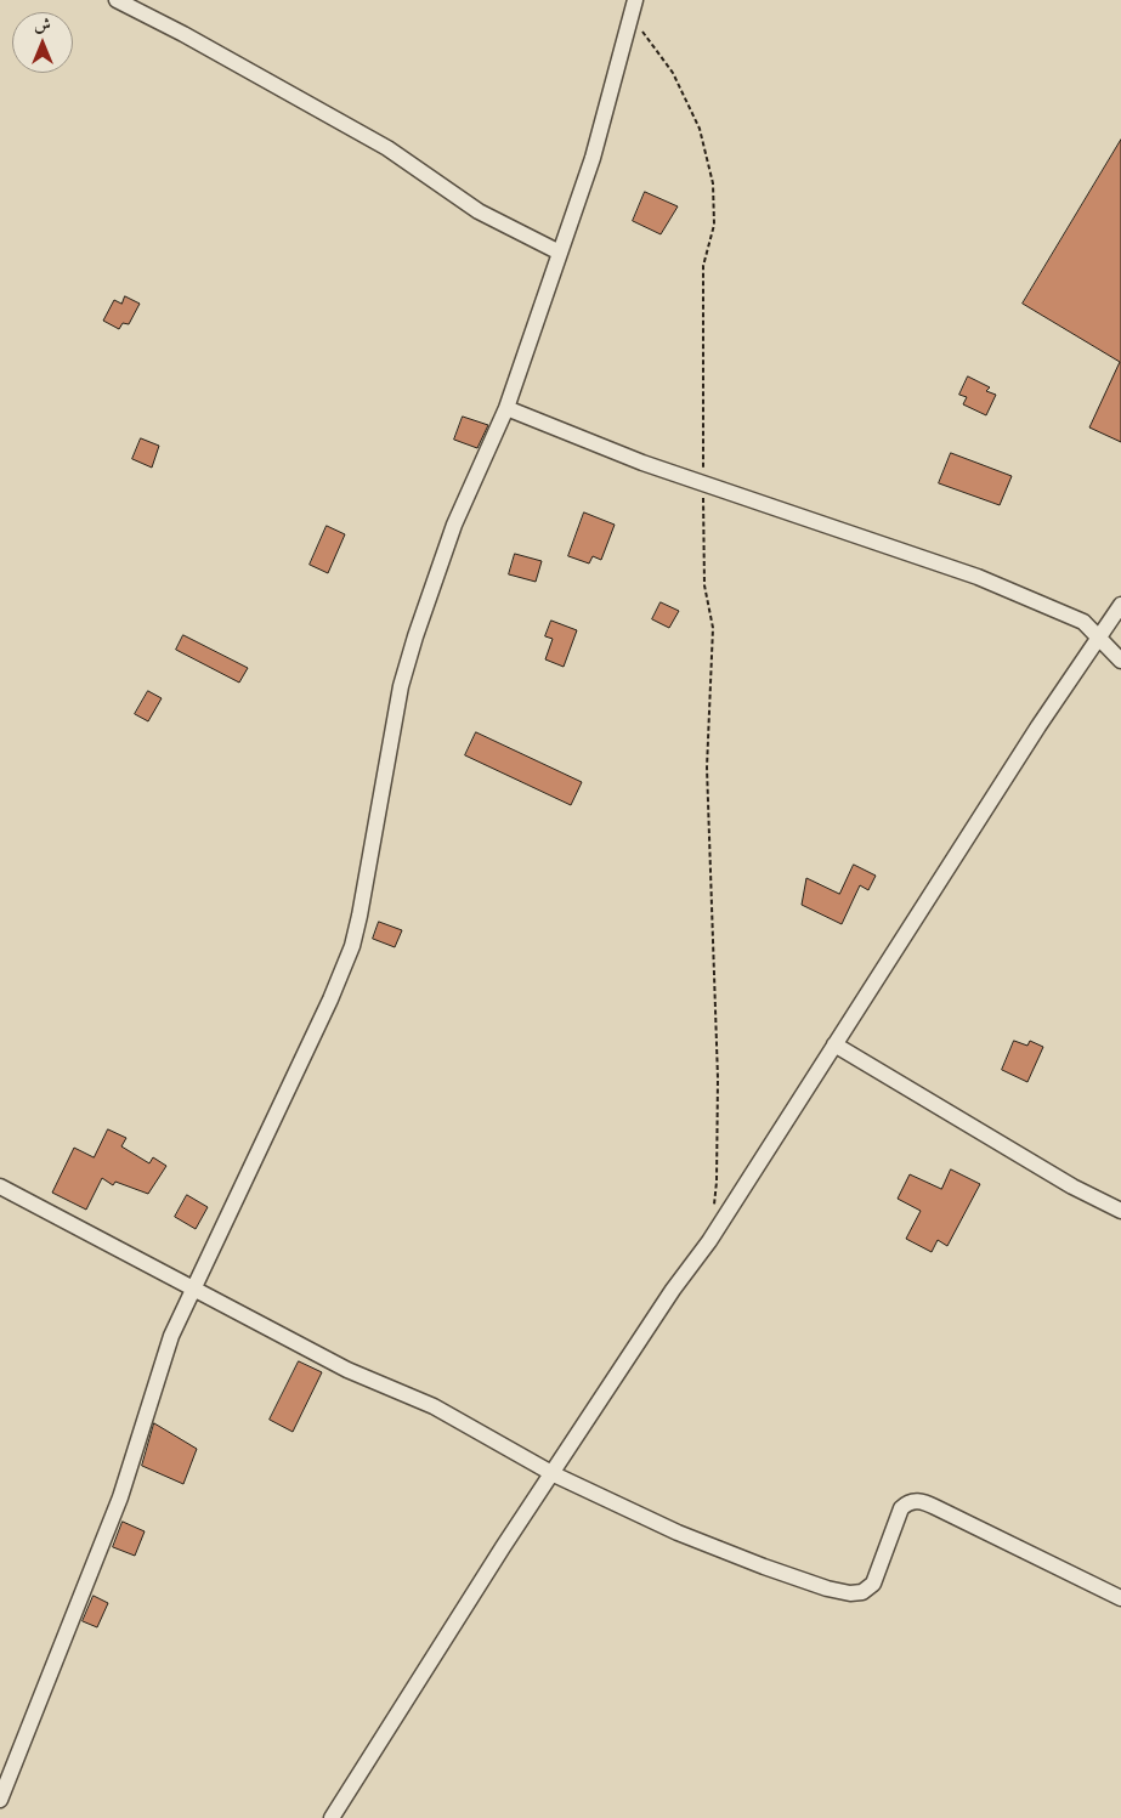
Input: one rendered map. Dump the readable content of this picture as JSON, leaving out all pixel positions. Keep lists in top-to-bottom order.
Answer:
{
  "north": "top"
}
